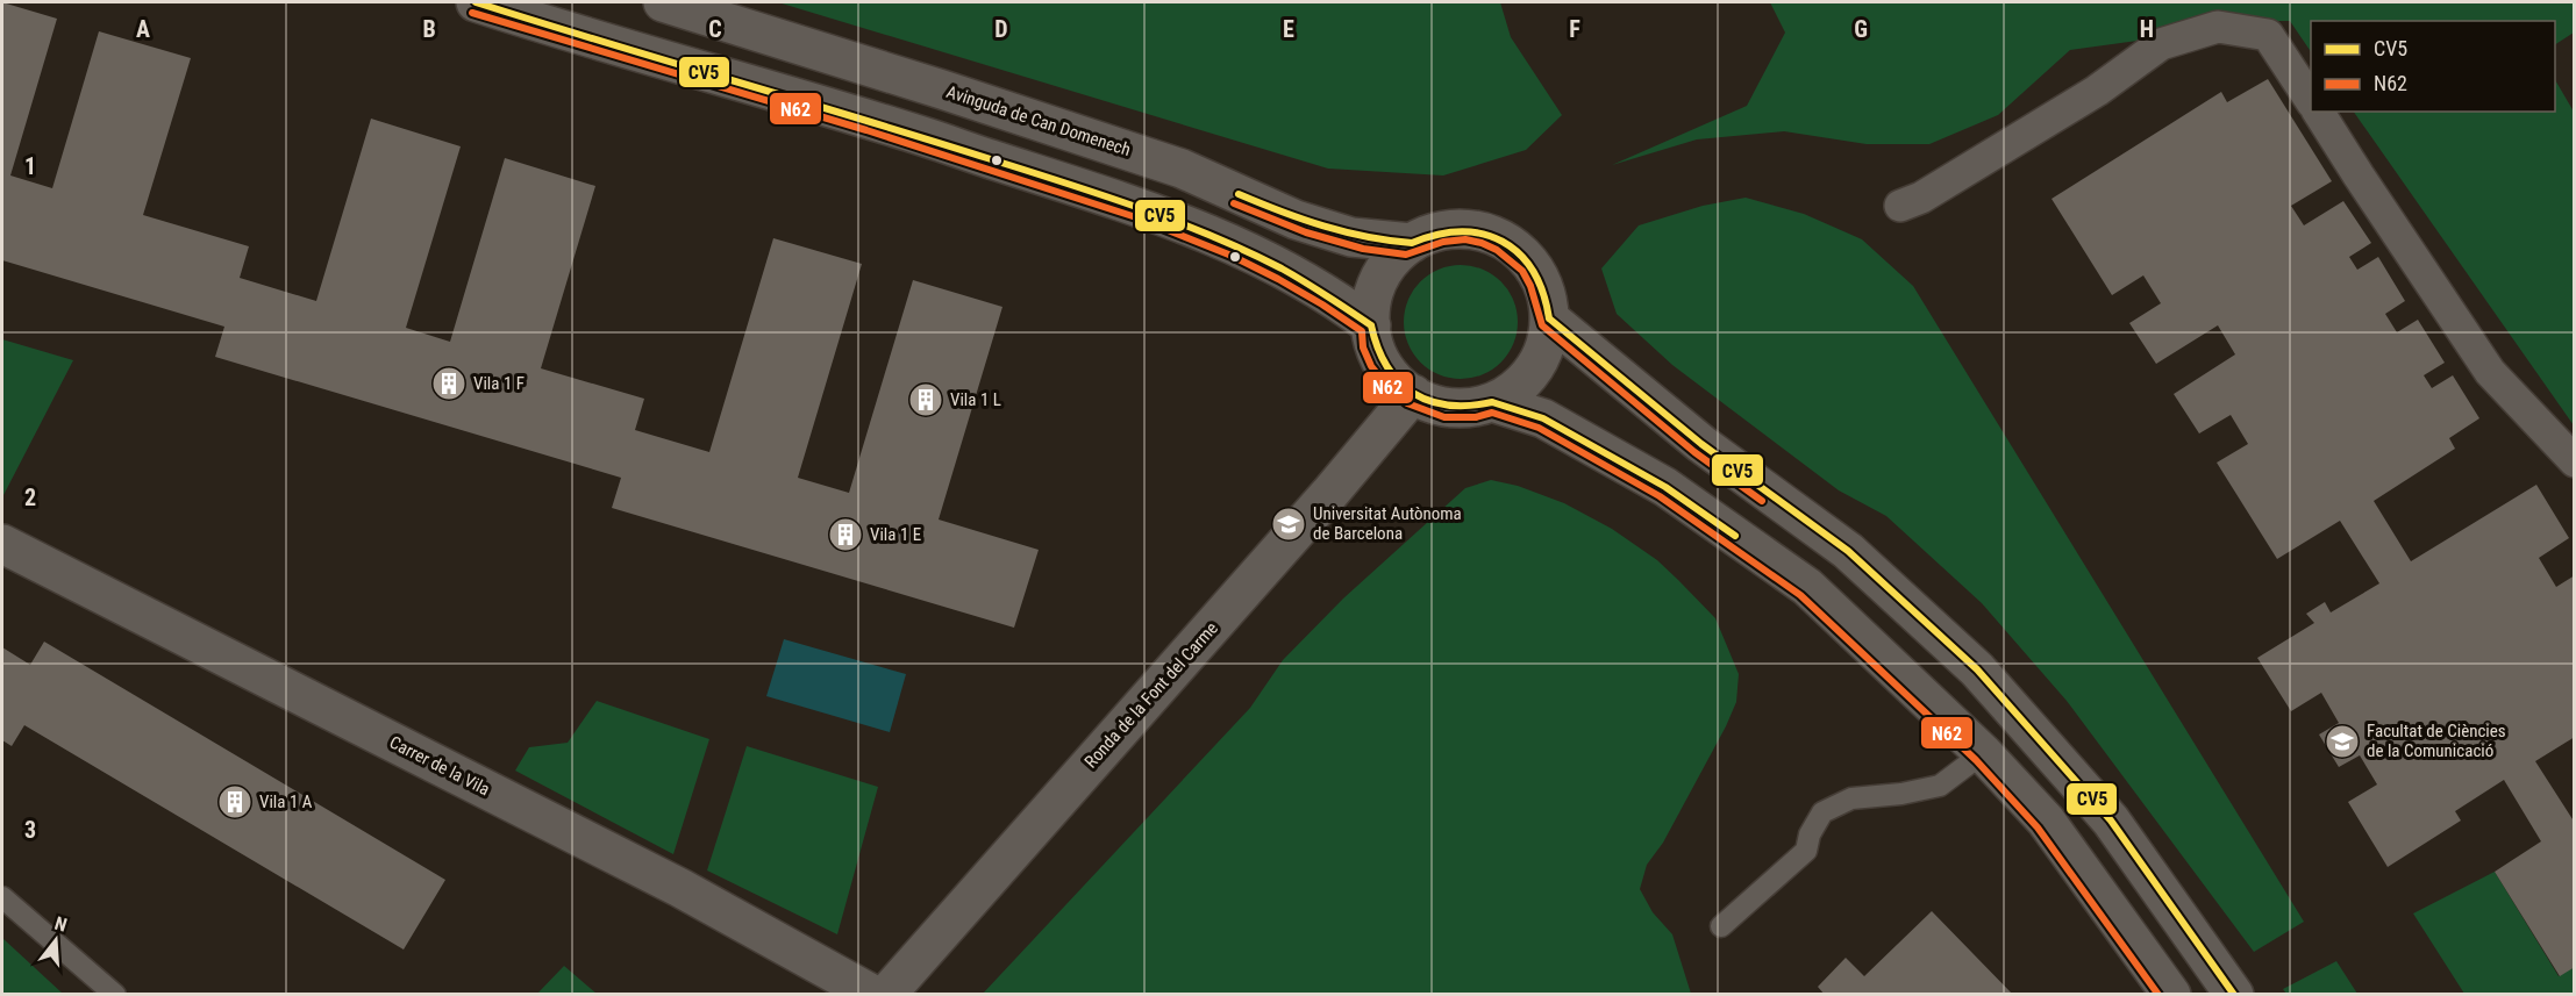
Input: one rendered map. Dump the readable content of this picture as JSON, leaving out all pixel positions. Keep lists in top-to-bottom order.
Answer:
{
  "streets": {
    "street": ["Avinguda de Can Domenech", "Ronda de la Font del Carme", "Carrer de la Vila"]
  },
  "crossings": [
    ["Avinguda de Can Domenech", "Ronda de la Font del Carme"]
  ],
  "places": {
    "building": [
      "Vila 1 F",
      "Vila 1 L",
      "Vila 1 E",
      "Vila 1 A"
    ],
    "school or university": ["Universitat Autònoma de Barcelona", "Facultat de Ciències de la Comunicació"]
  },
  "lines": ["transit line CV5", "transit line N62"],
  "legend": ["CV5", "N62"],
  "north": "top",
  "grid": {
    "columns": [
      "A",
      "B",
      "C",
      "D",
      "E",
      "F",
      "G",
      "H"
    ],
    "rows": ["1", "2", "3"]
  }
}
